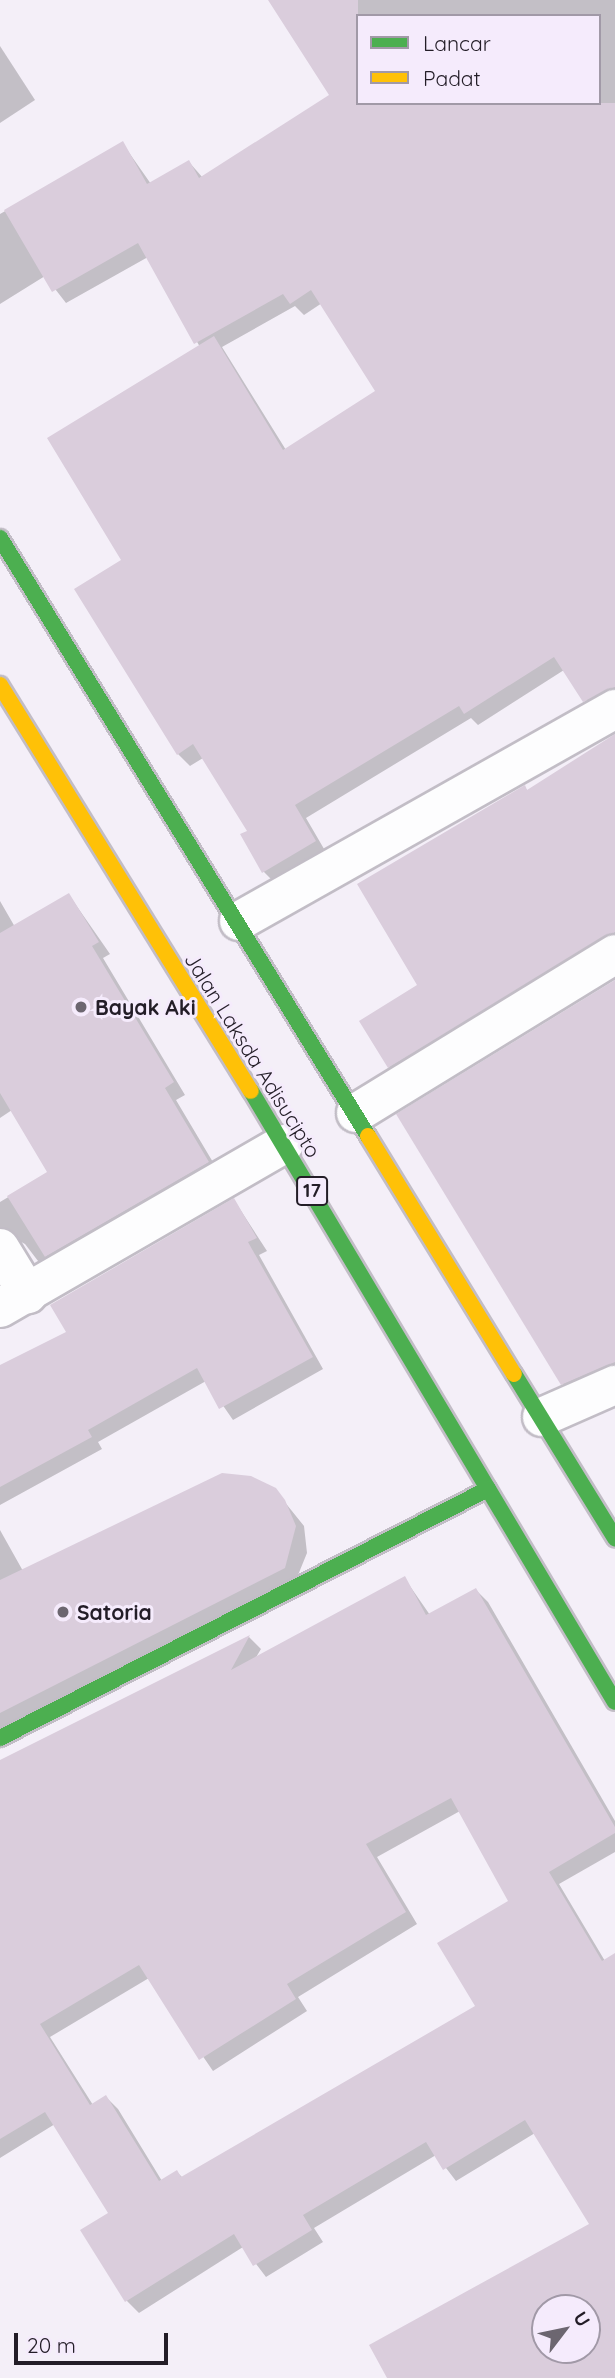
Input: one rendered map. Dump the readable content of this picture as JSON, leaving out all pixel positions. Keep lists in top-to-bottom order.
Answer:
{
  "streets": {
    "main road": ["Jalan Laksda Adisucipto", "17"]
  },
  "places": ["Bayak Aki", "Satoria"],
  "legend": ["Lancar", "Padat"],
  "scale_bar": "20 m",
  "north": "top right"
}
